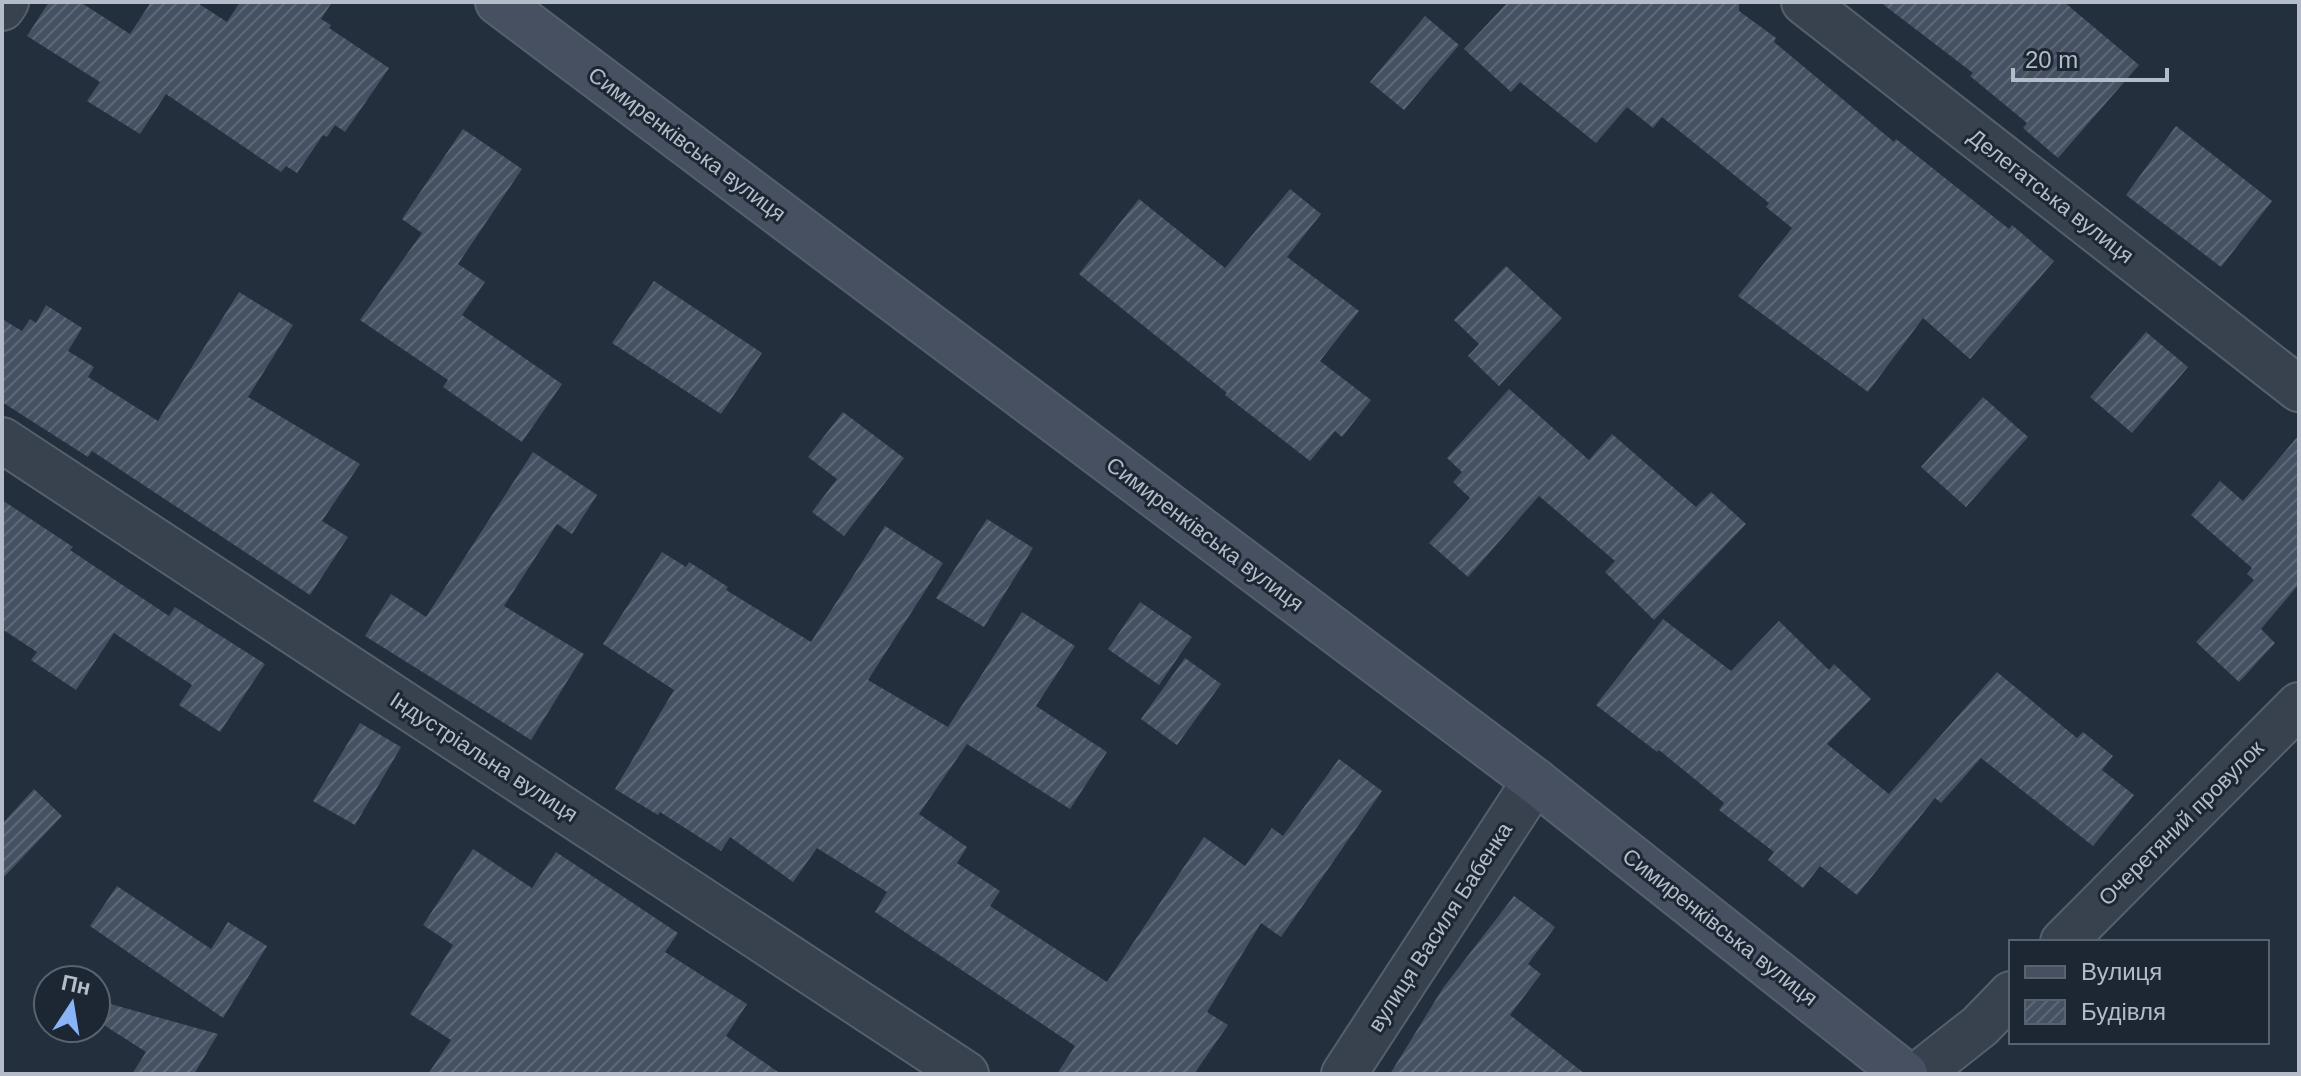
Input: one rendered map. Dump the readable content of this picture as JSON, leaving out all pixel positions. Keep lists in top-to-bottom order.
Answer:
{
  "streets": {
    "main road": ["Симиренківська вулиця"],
    "street": [
      "Делегатська вулиця",
      "Індустріальна вулиця",
      "Очеретяний провулок",
      "вулиця Василя Бабенка"
    ]
  },
  "crossings": [
    ["Симиренківська вулиця", "вулиця Василя Бабенка"]
  ],
  "legend": ["Вулиця", "Будівля"],
  "scale_bar": "20 m",
  "north": "top"
}
